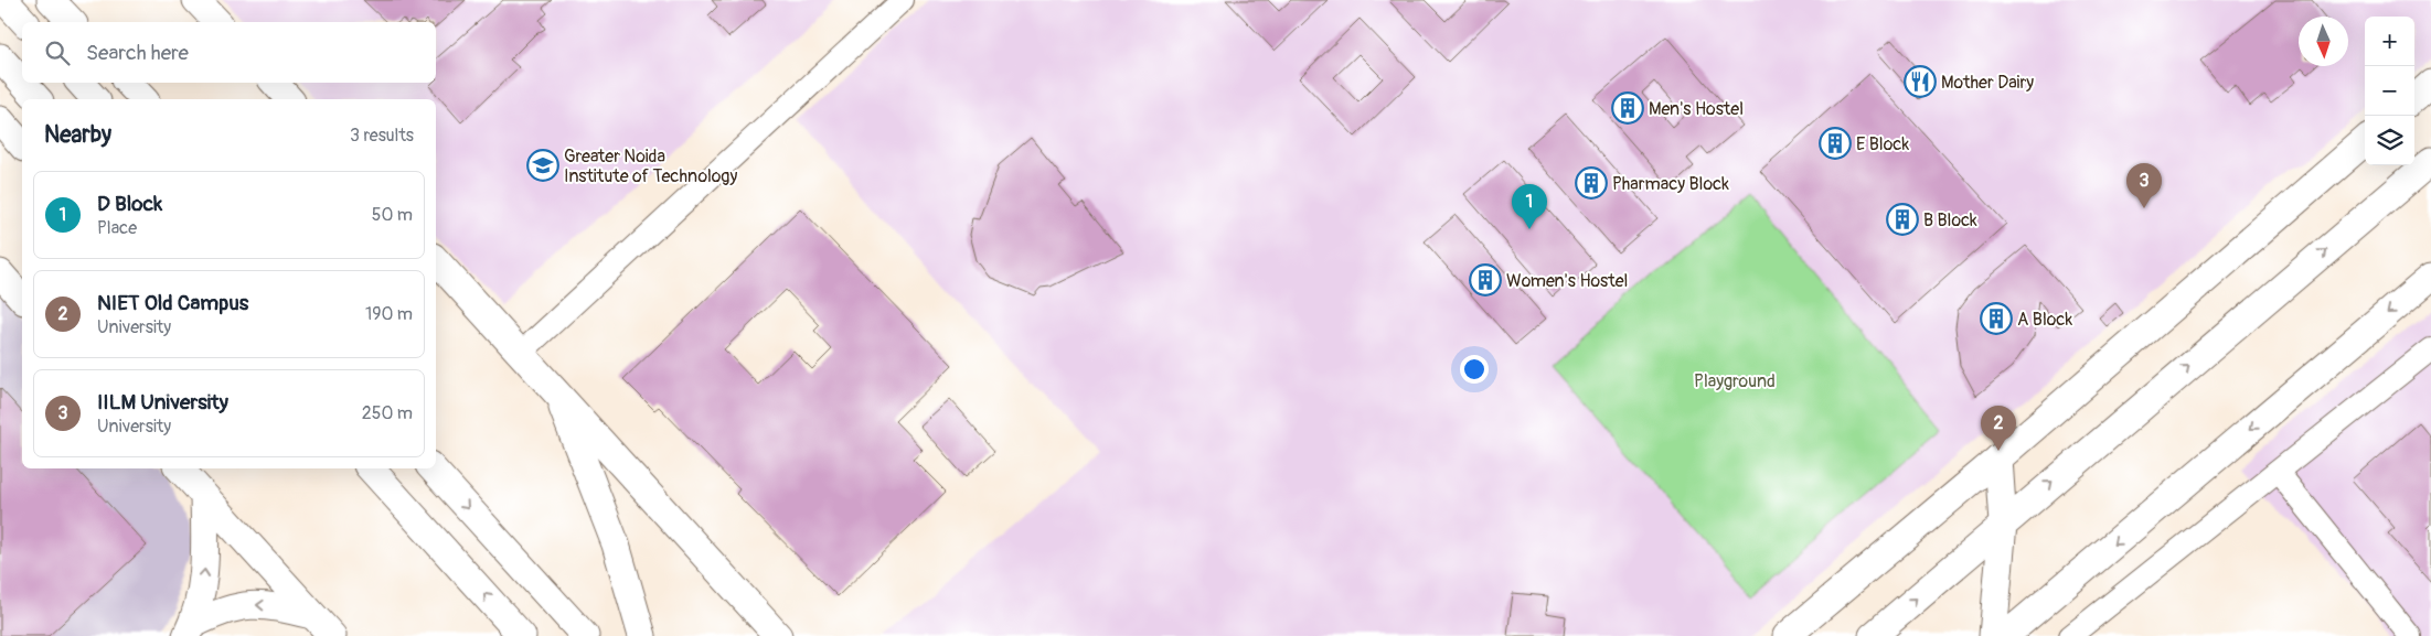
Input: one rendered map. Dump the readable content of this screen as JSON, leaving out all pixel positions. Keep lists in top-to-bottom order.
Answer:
{
  "parks": ["Playground"],
  "places": {
    "restaurant": ["Mother Dairy"],
    "building": [
      "Men's Hostel",
      "E Block",
      "Pharmacy Block",
      "B Block",
      "Women's Hostel",
      "A Block"
    ],
    "school or university": ["Greater Noida Institute of Technology"]
  },
  "north": "bottom",
  "page": {
    "map_buttons": ["+", "−"],
    "search": "Search here",
    "heading": ["Nearby", "3 results"],
    "pins": ["3", "1", "2"],
    "list": [
      {
        "mark": "1",
        "name": "D Block",
        "note": "Place",
        "value": "50 m"
      },
      {
        "mark": "2",
        "name": "NIET Old Campus",
        "note": "University",
        "value": "190 m"
      },
      {
        "mark": "3",
        "name": "IILM University",
        "note": "University",
        "value": "250 m"
      }
    ]
  }
}
